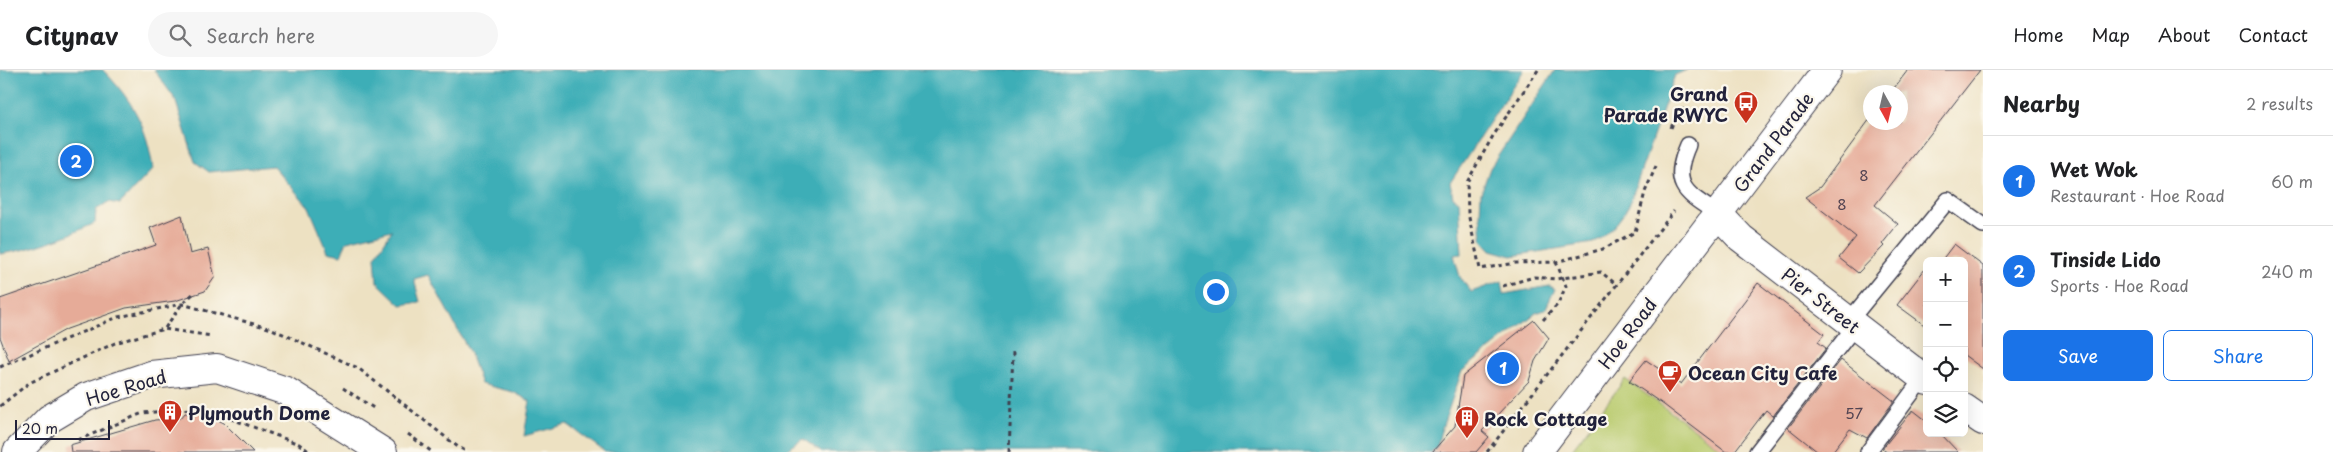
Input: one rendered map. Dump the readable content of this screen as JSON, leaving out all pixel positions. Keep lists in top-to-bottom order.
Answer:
{
  "streets": {
    "street": ["Grand Parade", "Pier Street", "Hoe Road"]
  },
  "crossings": [
    ["Grand Parade", "Pier Street"],
    ["Grand Parade", "Hoe Road"],
    ["Pier Street", "Hoe Road"]
  ],
  "places": {
    "bus stop": ["Grand Parade RWYC"],
    "cafe": ["Ocean City Cafe"],
    "building": ["Plymouth Dome", "Rock Cottage"]
  },
  "house_numbers": ["8", "8", "57"],
  "scale_bar": "20 m",
  "north": "bottom",
  "page": {
    "header": "Citynav",
    "search": "Search here",
    "nav": [
      "Home",
      "Map",
      "About",
      "Contact"
    ],
    "heading": ["Nearby", "2 results"],
    "list": [
      {
        "mark": "1",
        "name": "Wet Wok",
        "note": "Restaurant · Hoe Road",
        "value": "60 m"
      },
      {
        "mark": "2",
        "name": "Tinside Lido",
        "note": "Sports · Hoe Road",
        "value": "240 m"
      }
    ],
    "pins": ["2", "1"],
    "map_buttons": ["+", "−"],
    "buttons": ["Save", "Share"],
    "scale": "20 m"
  }
}
